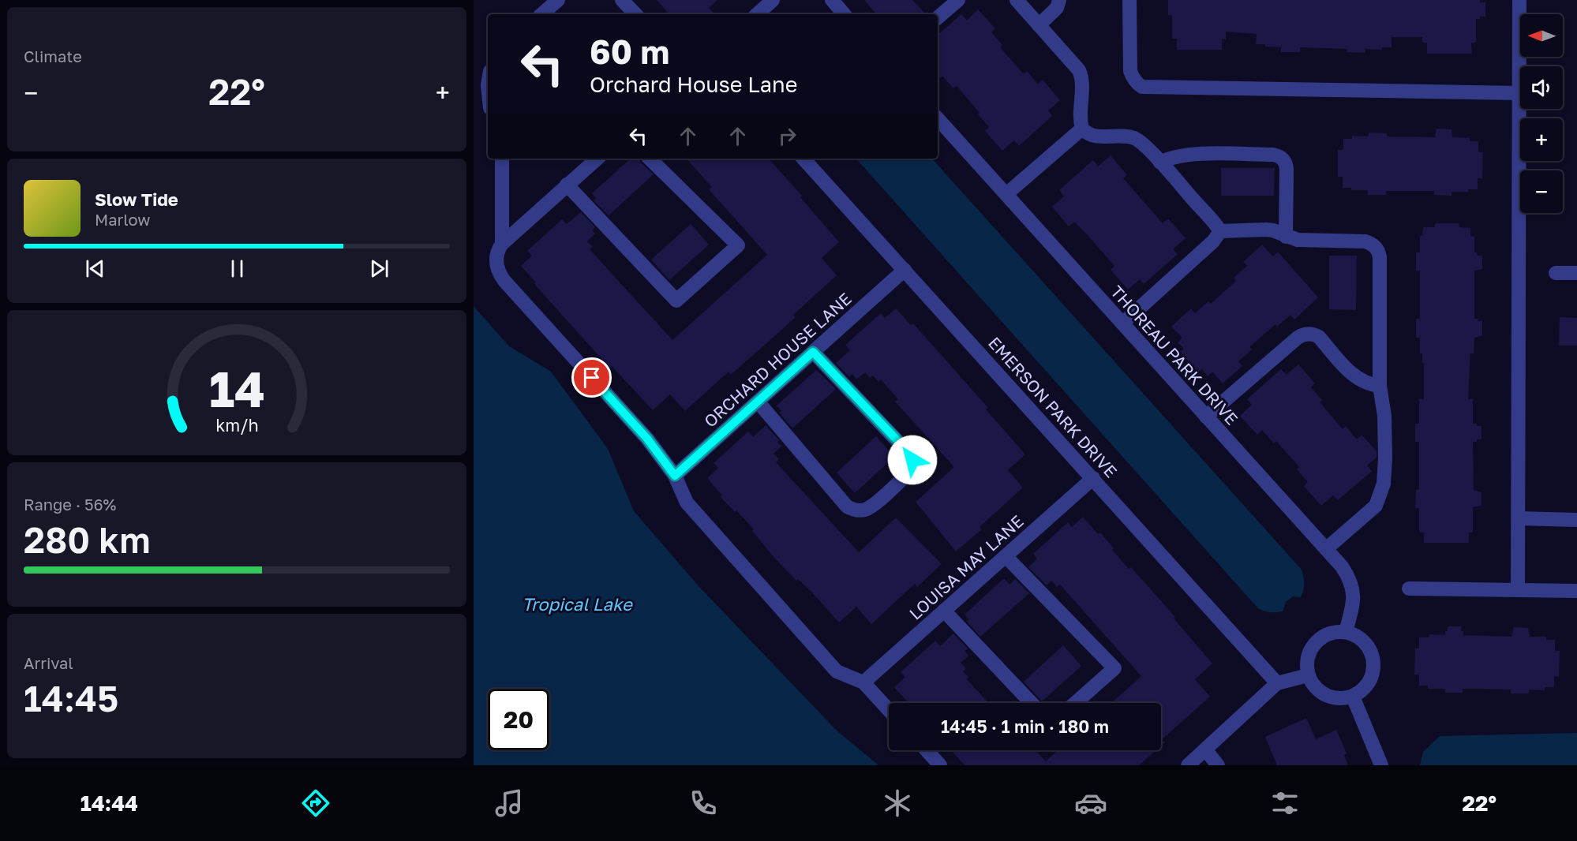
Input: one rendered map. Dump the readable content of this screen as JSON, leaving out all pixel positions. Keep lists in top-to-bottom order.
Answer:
{
  "streets": {
    "street": [
      "THOREAU PARK DRIVE",
      "ORCHARD HOUSE LANE",
      "EMERSON PARK DRIVE",
      "LOUISA MAY LANE"
    ]
  },
  "crossings": [
    ["ORCHARD HOUSE LANE", "EMERSON PARK DRIVE"],
    ["EMERSON PARK DRIVE", "LOUISA MAY LANE"]
  ],
  "water": ["Tropical Lake"],
  "north": "left",
  "page": {
    "tile": [
      "Climate",
      ["Range · 56%", "280 km"],
      ["Arrival", "14:45"]
    ],
    "map_buttons": ["+", "−"],
    "turn": ["60 m", "Orchard House Lane"],
    "heat": ["−", "22°", "+"],
    "song": ["Slow Tide", "Marlow"],
    "limit": "20",
    "trip": "14:45 · 1 min · 180 m",
    "tabs": ["14:44", "22°"],
    "gauge": ["14", "km/h"]
  }
}
